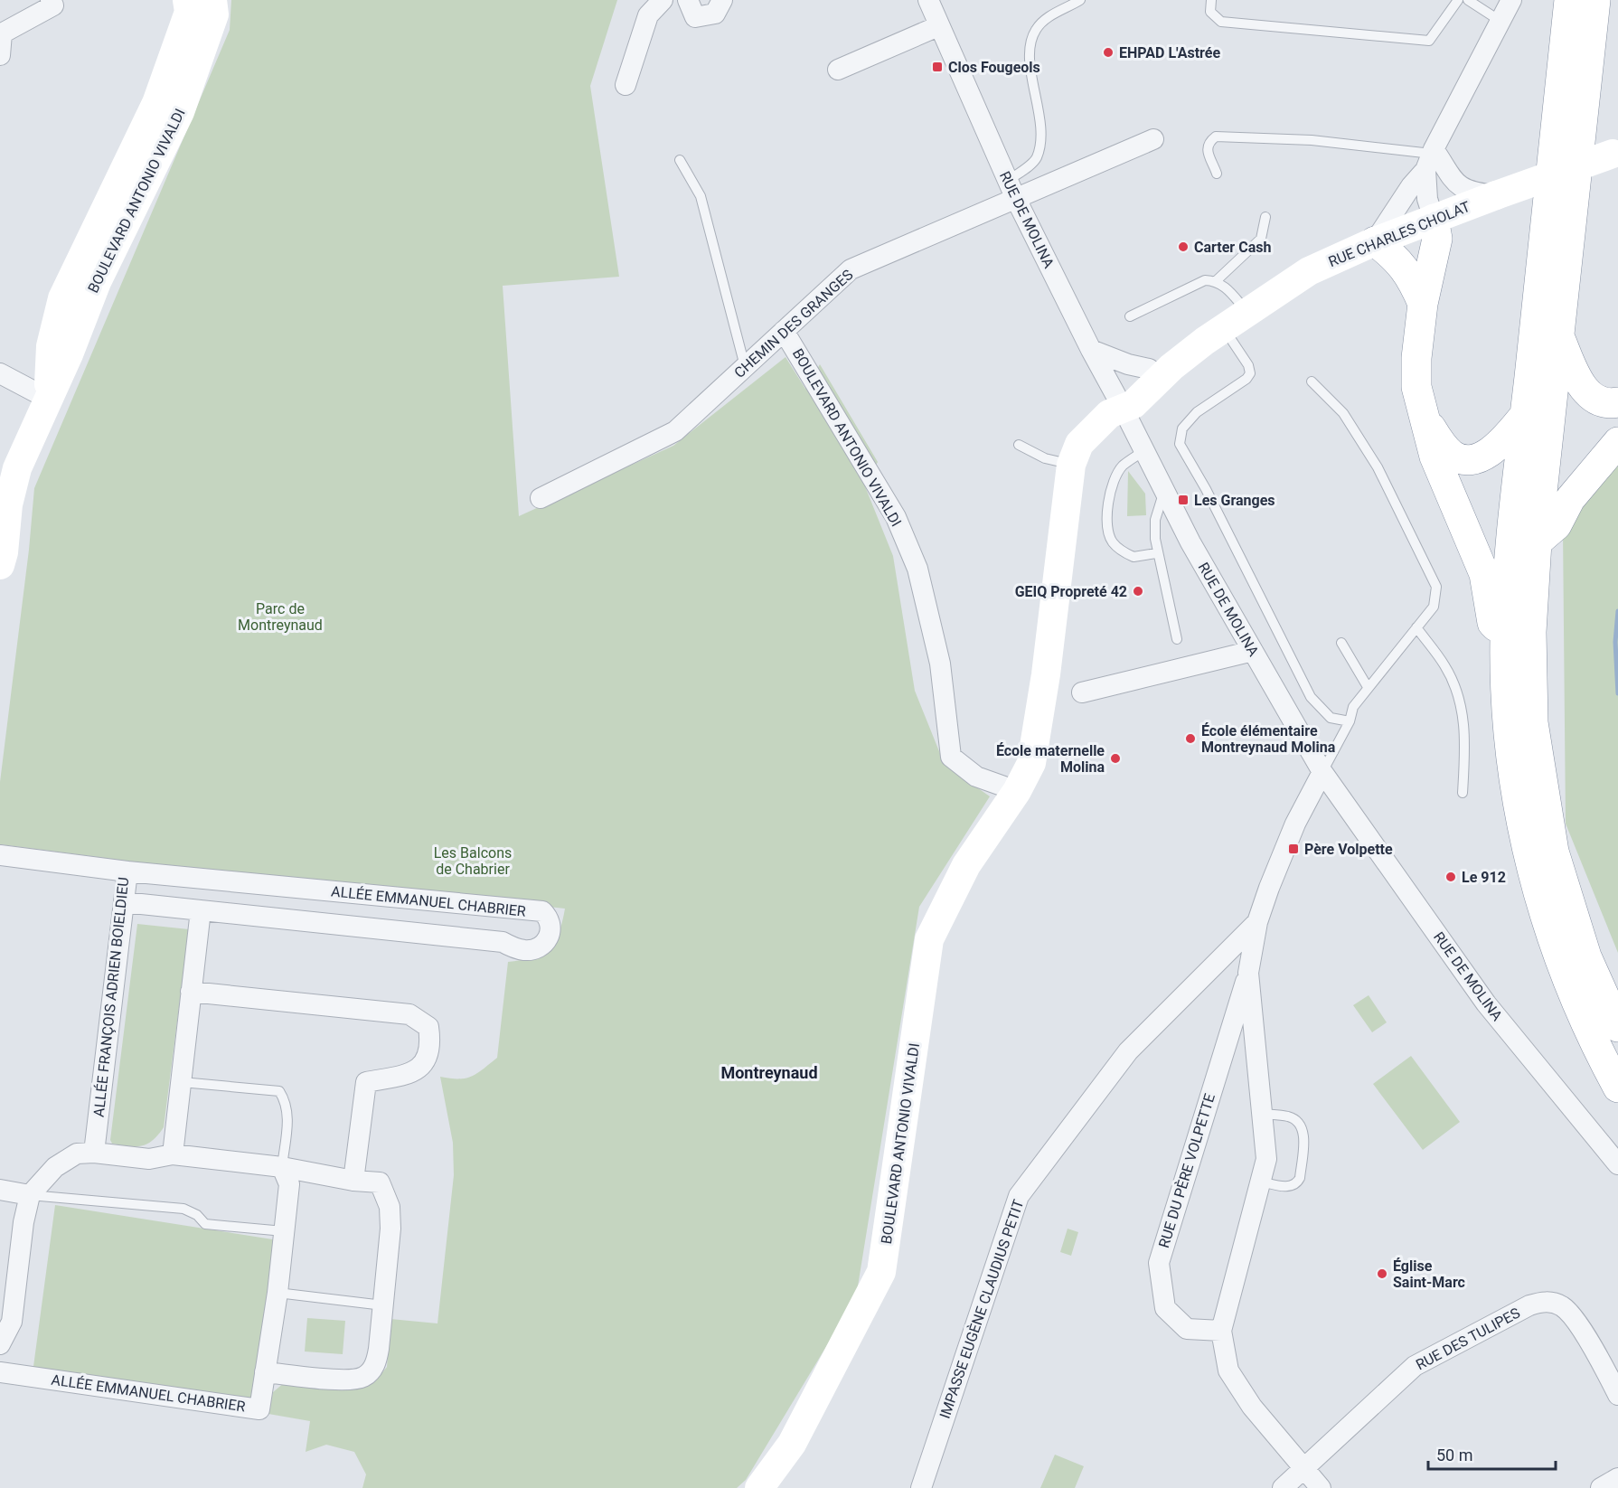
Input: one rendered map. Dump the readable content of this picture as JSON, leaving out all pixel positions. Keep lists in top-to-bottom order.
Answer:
{
  "streets": {
    "street": [
      "BOULEVARD ANTONIO VIVALDI",
      "RUE DE MOLINA",
      "RUE CHARLES CHOLAT",
      "CHEMIN DES GRANGES",
      "ALLÉE EMMANUEL CHABRIER",
      "ALLÉE FRANÇOIS ADRIEN BOIELDIEU",
      "RUE DU PÈRE VOLPETTE",
      "IMPASSE EUGÈNE CLAUDIUS PETIT",
      "RUE DES TULIPES"
    ]
  },
  "crossings": [
    ["BOULEVARD ANTONIO VIVALDI", "CHEMIN DES GRANGES"],
    ["RUE DE MOLINA", "RUE CHARLES CHOLAT"],
    ["RUE DE MOLINA", "CHEMIN DES GRANGES"],
    ["RUE DE MOLINA", "RUE DU PÈRE VOLPETTE"],
    ["ALLÉE EMMANUEL CHABRIER", "ALLÉE FRANÇOIS ADRIEN BOIELDIEU"],
    ["RUE DU PÈRE VOLPETTE", "IMPASSE EUGÈNE CLAUDIUS PETIT"],
    ["RUE DU PÈRE VOLPETTE", "RUE DES TULIPES"]
  ],
  "districts": ["Montreynaud"],
  "parks": ["Parc de Montreynaud", "Les Balcons de Chabrier"],
  "places": {
    "other": [
      "EHPAD L'Astrée",
      "Carter Cash",
      "GEIQ Propreté 42",
      "École élémentaire Montreynaud Molina",
      "École maternelle Molina",
      "Le 912",
      "Église Saint-Marc"
    ],
    "transit": ["Clos Fougeols", "Les Granges", "Père Volpette"]
  },
  "scale_bar": "50 m"
}
